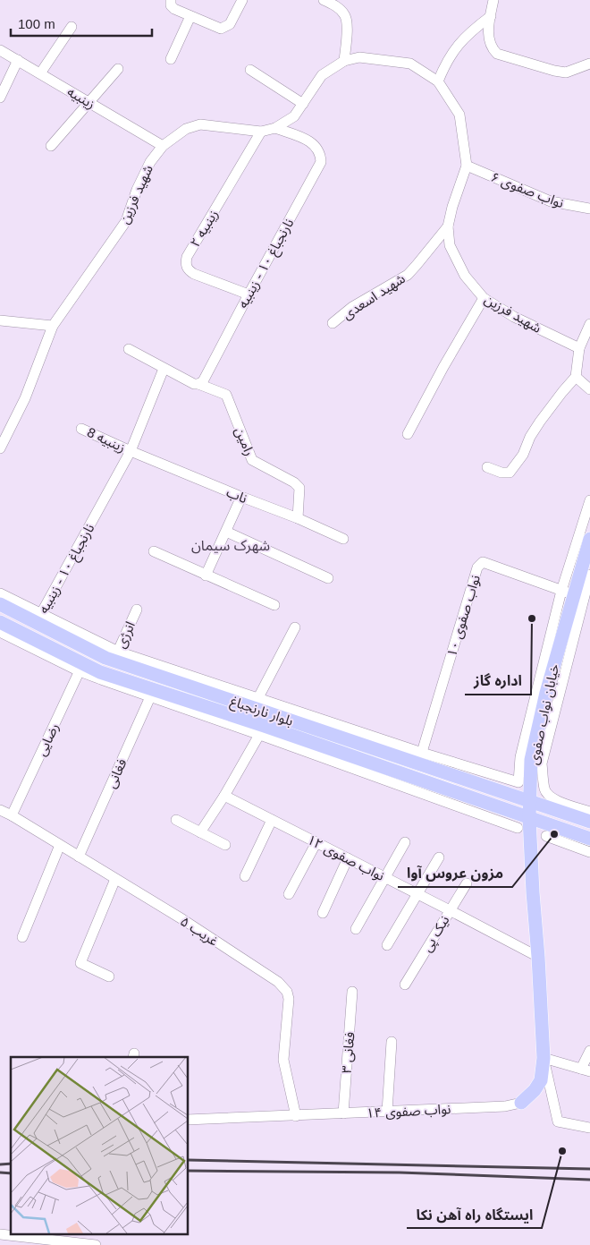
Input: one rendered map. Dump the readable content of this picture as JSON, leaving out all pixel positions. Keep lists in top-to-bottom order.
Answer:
{
  "streets": {
    "main road": ["بلوار نارنجباغ", "خیابان نواب صفوی"],
    "street": [
      "زینبیه",
      "نواب صفوی ۶",
      "شهید فرزین",
      "زینبیه ۲",
      "نارنجباغ ۱۰ - زینبیه",
      "شهید اسعدی",
      "زینبیه 8",
      "رامین",
      "ناب",
      "نواب صفوی ۱۰",
      "انرژی",
      "رضایی",
      "فغانی",
      "نواب صفوی ۱۲",
      "غریب ۵",
      "نیک پی",
      "فغانی ۳",
      "نواب صفوی ۱۴"
    ]
  },
  "crossings": [
    ["زینبیه", "شهید فرزین"],
    ["نواب صفوی ۶", "شهید فرزین"],
    ["شهید فرزین", "زینبیه ۲"],
    ["شهید فرزین", "نارنجباغ ۱۰ - زینبیه"],
    ["شهید فرزین", "شهید اسعدی"],
    ["زینبیه ۲", "نارنجباغ ۱۰ - زینبیه"],
    ["نارنجباغ ۱۰ - زینبیه", "زینبیه 8"],
    ["نارنجباغ ۱۰ - زینبیه", "رامین"],
    ["نارنجباغ ۱۰ - زینبیه", "ناب"],
    ["نارنجباغ ۱۰ - زینبیه", "بلوار نارنجباغ"],
    ["زینبیه 8", "ناب"],
    ["رامین", "ناب"],
    ["نواب صفوی ۱۰", "بلوار نارنجباغ"],
    ["نواب صفوی ۱۰", "خیابان نواب صفوی"],
    ["انرژی", "بلوار نارنجباغ"],
    ["بلوار نارنجباغ", "خیابان نواب صفوی"],
    ["بلوار نارنجباغ", "رضایی"],
    ["بلوار نارنجباغ", "فغانی"],
    ["خیابان نواب صفوی", "نواب صفوی ۱۲"],
    ["خیابان نواب صفوی", "نواب صفوی ۱۴"],
    ["رضایی", "غریب ۵"],
    ["فغانی", "غریب ۵"],
    ["نواب صفوی ۱۲", "نیک پی"],
    ["غریب ۵", "نواب صفوی ۱۴"],
    ["فغانی ۳", "نواب صفوی ۱۴"]
  ],
  "districts": ["شهرک سیمان"],
  "places": ["اداره گاز", "مزون عروس آوا", "ایستگاه راه آهن نکا"],
  "scale_bar": "100 m"
}
